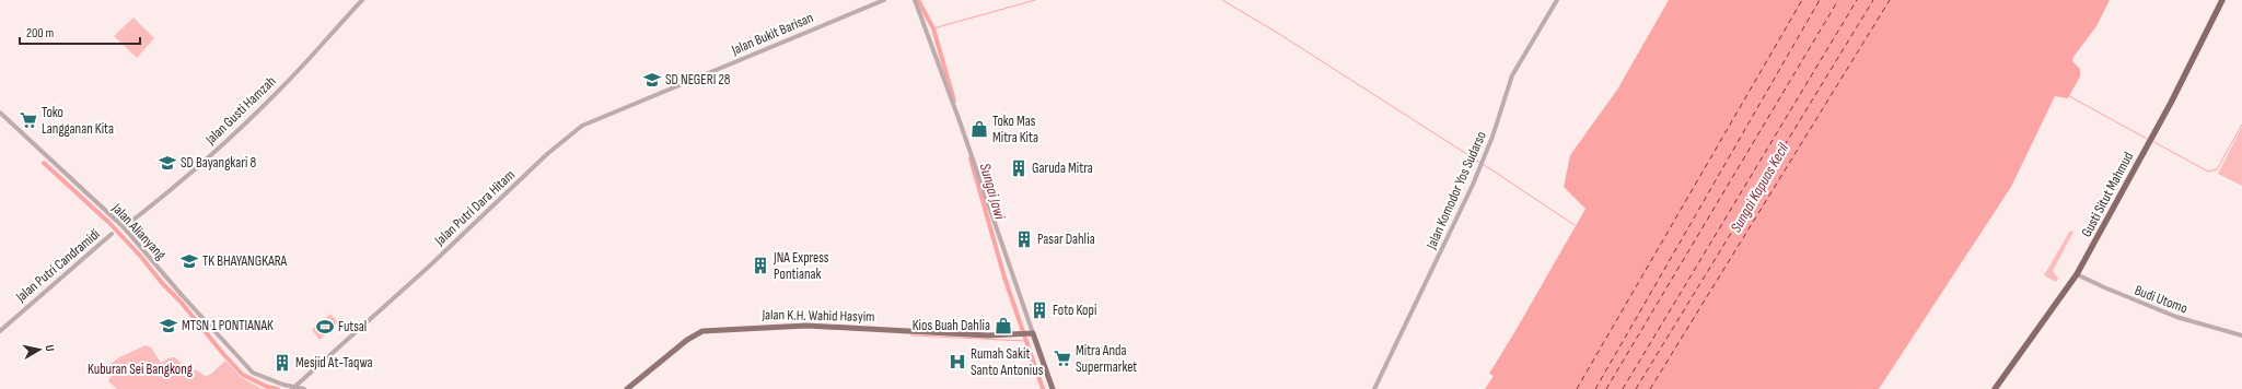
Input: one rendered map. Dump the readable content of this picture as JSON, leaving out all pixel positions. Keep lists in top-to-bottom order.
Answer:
{
  "streets": {
    "highway": ["Gusti Situt Mahmud"],
    "main road": ["Jalan K.H. Wahid Hasyim"],
    "street": [
      "Jalan Bukit Barisan",
      "Jalan Gusti Hamzah",
      "Jalan Komodor Yos Sudarso",
      "Jalan Putri Dara Hitam",
      "Jalan Alianyang",
      "Jalan Putri Candramidi",
      "Budi Utomo"
    ]
  },
  "crossings": [
    ["Jalan Bukit Barisan", "Jalan Putri Dara Hitam"],
    ["Jalan Gusti Hamzah", "Jalan Alianyang"],
    ["Gusti Situt Mahmud", "Budi Utomo"],
    ["Jalan Putri Dara Hitam", "Jalan Alianyang"]
  ],
  "water": ["Sungai Kapuas Kecil", "Sungai Jawi"],
  "parks": ["Kuburan Sei Bangkong"],
  "places": {
    "school or university": [
      "SD NEGERI 28",
      "SD Bayangkari 8",
      "TK BHAYANGKARA",
      "MTSN 1 PONTIANAK"
    ],
    "supermarket": ["Toko Langganan Kita", "Mitra Anda Supermarket"],
    "shop": ["Toko Mas Mitra Kita", "Kios Buah Dahlia"],
    "building": [
      "Garuda Mitra",
      "Pasar Dahlia",
      "JNA Express Pontianak",
      "Foto Kopi",
      "Mesjid At-Taqwa"
    ],
    "sports": ["Futsal"],
    "hospital": ["Rumah Sakit Santo Antonius"]
  },
  "scale_bar": "200 m",
  "north": "right"
}
